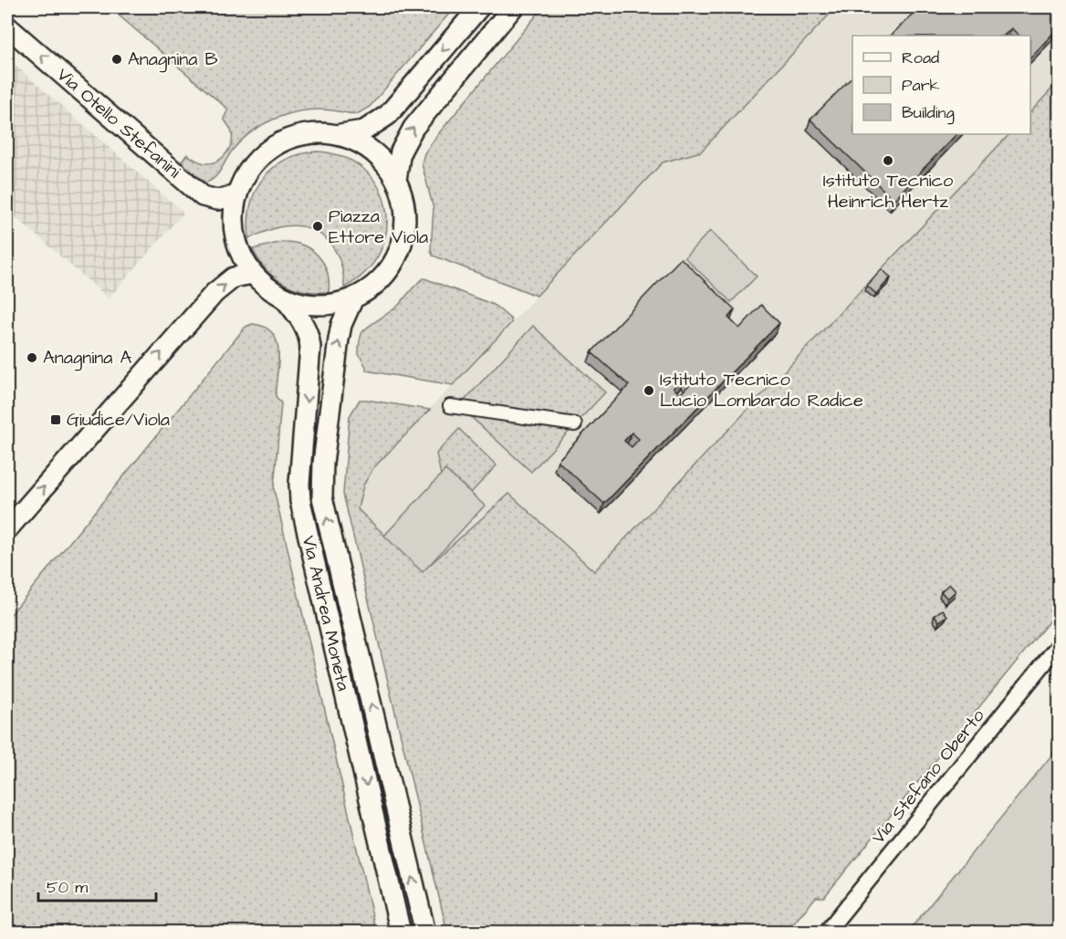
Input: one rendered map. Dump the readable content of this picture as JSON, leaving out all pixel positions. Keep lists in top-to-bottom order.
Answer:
{
  "streets": {
    "street": ["Via Otello Stefanini", "Via Andrea Moneta", "Via Stefano Oberto"]
  },
  "crossings": [
    ["Via Otello Stefanini", "Via Andrea Moneta"]
  ],
  "one_way": ["Via Otello Stefanini"],
  "places": {
    "other": [
      "Anagnina B",
      "Istituto Tecnico Heinrich Hertz",
      "Piazza Ettore Viola",
      "Anagnina A",
      "Istituto Tecnico Lucio Lombardo Radice"
    ],
    "transit": ["Giudice/Viola"]
  },
  "legend": ["Road", "Park", "Building"],
  "scale_bar": "50 m"
}
